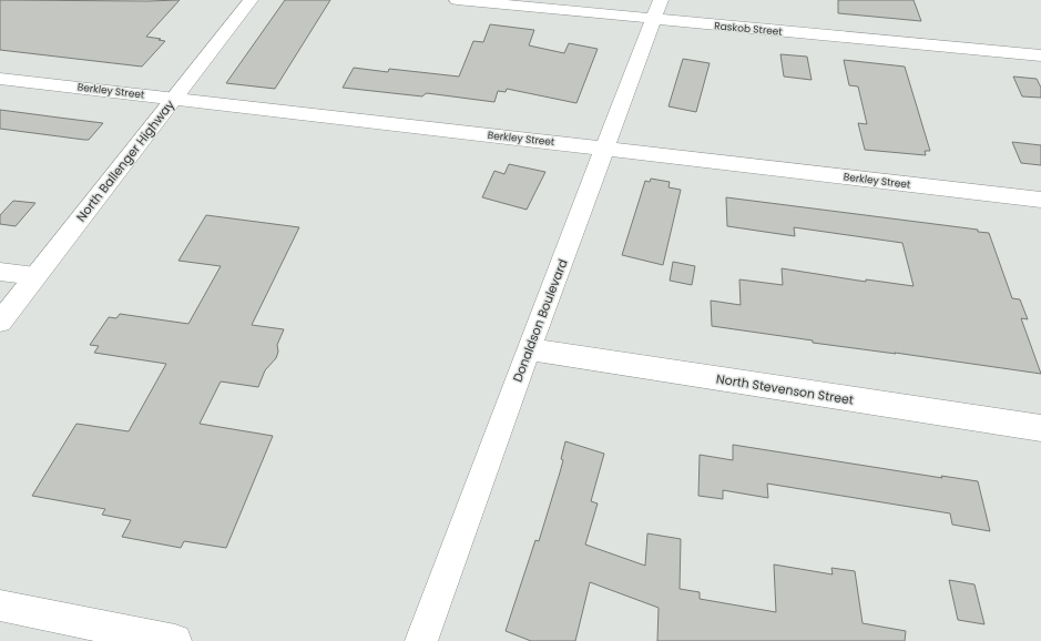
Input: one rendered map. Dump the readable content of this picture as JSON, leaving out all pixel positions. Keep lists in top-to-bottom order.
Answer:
{
  "streets": {
    "street": [
      "Raskob Street",
      "Berkley Street",
      "North Ballenger Highway",
      "Donaldson Boulevard",
      "North Stevenson Street"
    ]
  },
  "crossings": [
    ["Raskob Street", "Donaldson Boulevard"],
    ["Berkley Street", "North Ballenger Highway"],
    ["Berkley Street", "Donaldson Boulevard"],
    ["Donaldson Boulevard", "North Stevenson Street"]
  ]
}
